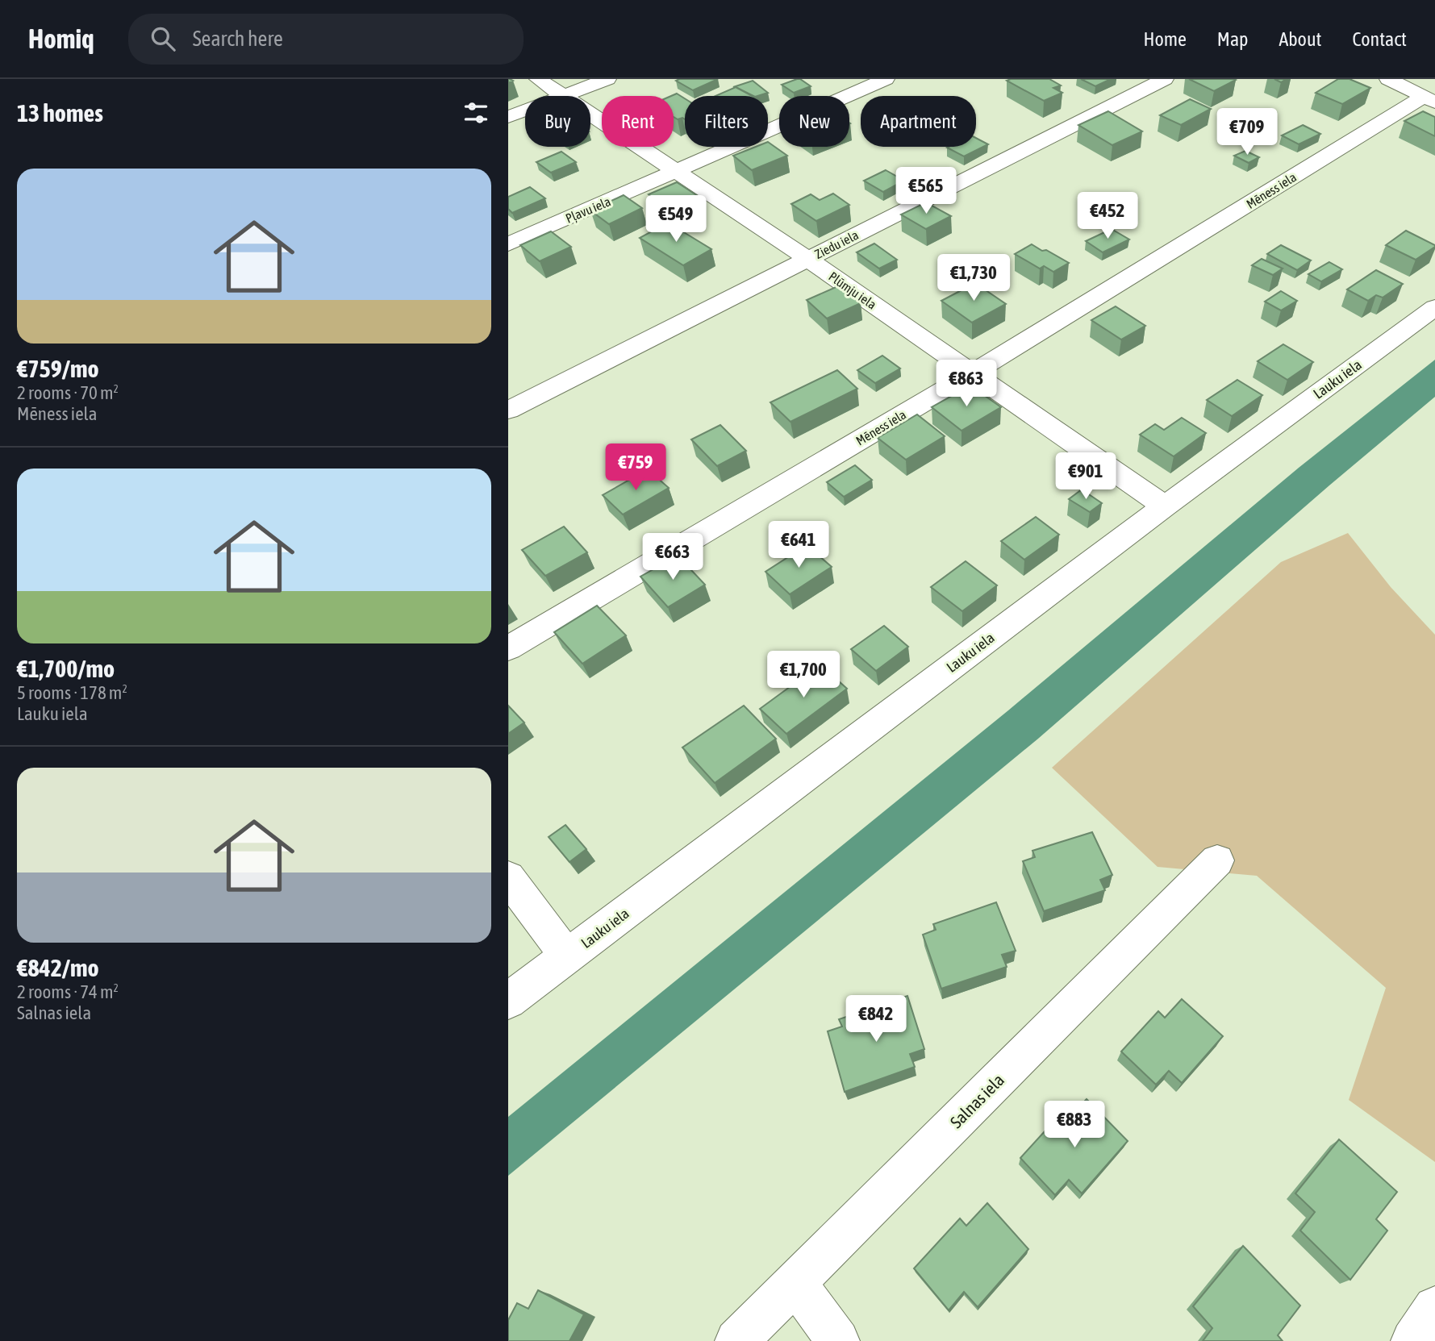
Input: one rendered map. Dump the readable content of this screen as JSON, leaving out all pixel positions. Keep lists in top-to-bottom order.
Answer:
{
  "streets": {
    "street": [
      "Mēness iela",
      "Pļavu iela",
      "Ziedu iela",
      "Plūmju iela",
      "Lauku iela",
      "Salnas iela"
    ]
  },
  "crossings": [
    ["Mēness iela", "Plūmju iela"],
    ["Pļavu iela", "Plūmju iela"],
    ["Ziedu iela", "Plūmju iela"],
    ["Plūmju iela", "Lauku iela"]
  ],
  "page": {
    "header": "Homiq",
    "search": "Search here",
    "nav": [
      "Home",
      "Map",
      "About",
      "Contact"
    ],
    "heading": "13 homes",
    "chip": [
      "Buy",
      "Rent",
      "Filters",
      "New",
      "Apartment"
    ],
    "price": [
      "€709",
      "€565",
      "€452",
      "€549",
      "€1,730",
      "€863",
      "€759",
      "€901",
      "€641",
      "€663",
      "€1,700",
      "€842",
      "€883"
    ],
    "list": [
      {
        "name": "€759/mo",
        "note": "2 rooms · 70 m² · Mēness iela"
      },
      {
        "name": "€1,700/mo",
        "note": "5 rooms · 178 m² · Lauku iela"
      },
      {
        "name": "€842/mo",
        "note": "2 rooms · 74 m² · Salnas iela"
      }
    ]
  }
}
